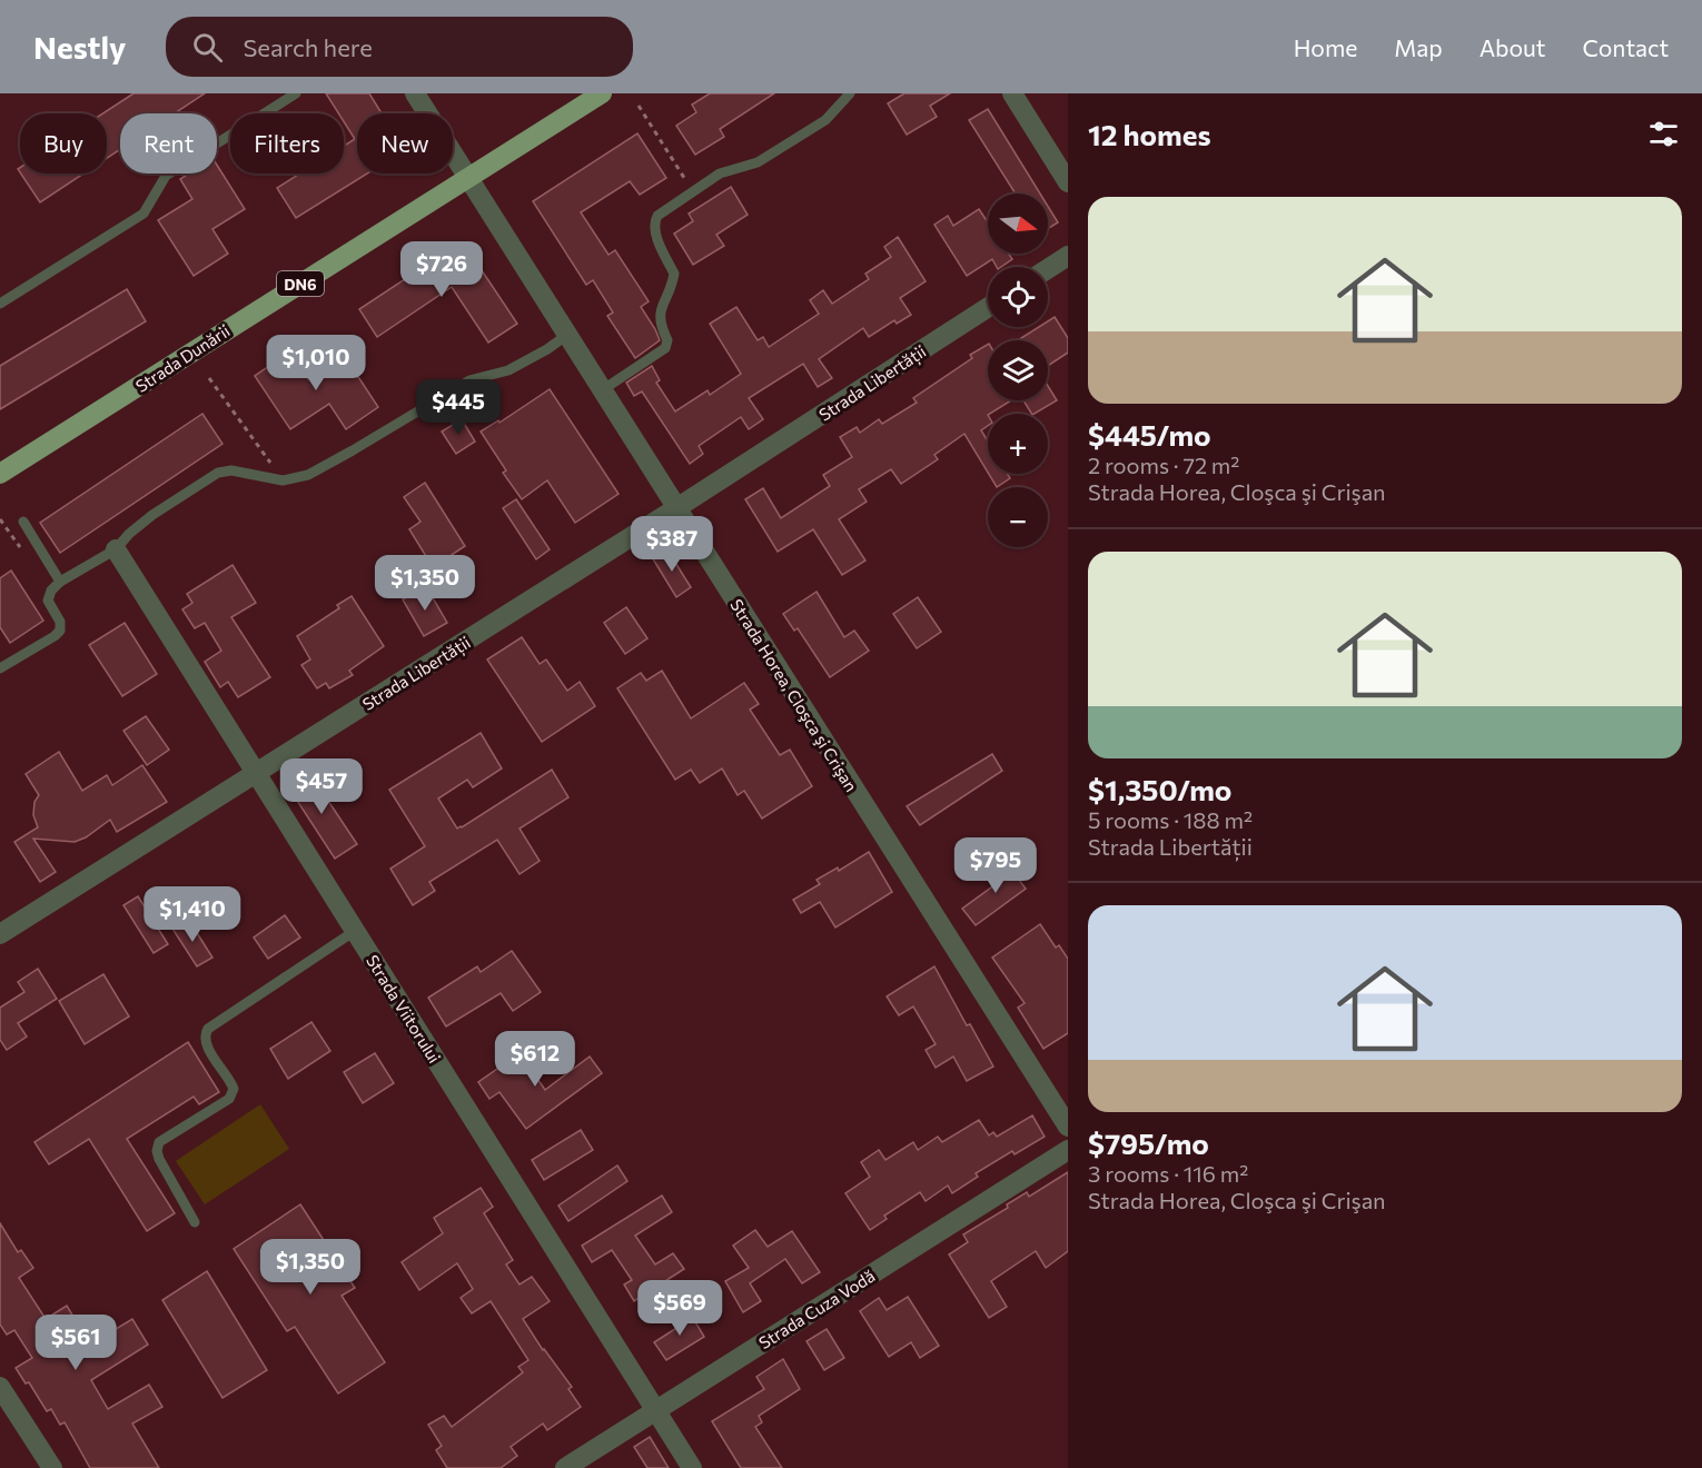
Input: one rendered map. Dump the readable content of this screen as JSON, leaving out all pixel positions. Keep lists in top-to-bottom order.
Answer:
{
  "streets": {
    "main road": ["DN6", "Strada Dunării"],
    "street": [
      "Strada Libertății",
      "Strada Horea, Cloşca şi Crişan",
      "Strada Viitorului",
      "Strada Cuza Vodă"
    ]
  },
  "crossings": [
    ["Strada Dunării", "Strada Horea, Cloşca şi Crişan"],
    ["Strada Libertății", "Strada Horea, Cloşca şi Crişan"],
    ["Strada Libertății", "Strada Viitorului"],
    ["Strada Viitorului", "Strada Cuza Vodă"]
  ],
  "north": "right",
  "page": {
    "header": "Nestly",
    "search": "Search here",
    "nav": [
      "Home",
      "Map",
      "About",
      "Contact"
    ],
    "heading": "12 homes",
    "chip": [
      "Buy",
      "Rent",
      "Filters",
      "New"
    ],
    "list": [
      {
        "name": "$445/mo",
        "note": "2 rooms · 72 m² · Strada Horea, Cloşca şi Crişan"
      },
      {
        "name": "$1,350/mo",
        "note": "5 rooms · 188 m² · Strada Libertății"
      },
      {
        "name": "$795/mo",
        "note": "3 rooms · 116 m² · Strada Horea, Cloşca şi Crişan"
      }
    ],
    "map_buttons": ["+", "−"],
    "price": [
      "$726",
      "$1,010",
      "$445",
      "$387",
      "$1,350",
      "$457",
      "$795",
      "$1,410",
      "$612",
      "$1,350",
      "$569",
      "$561"
    ]
  }
}
